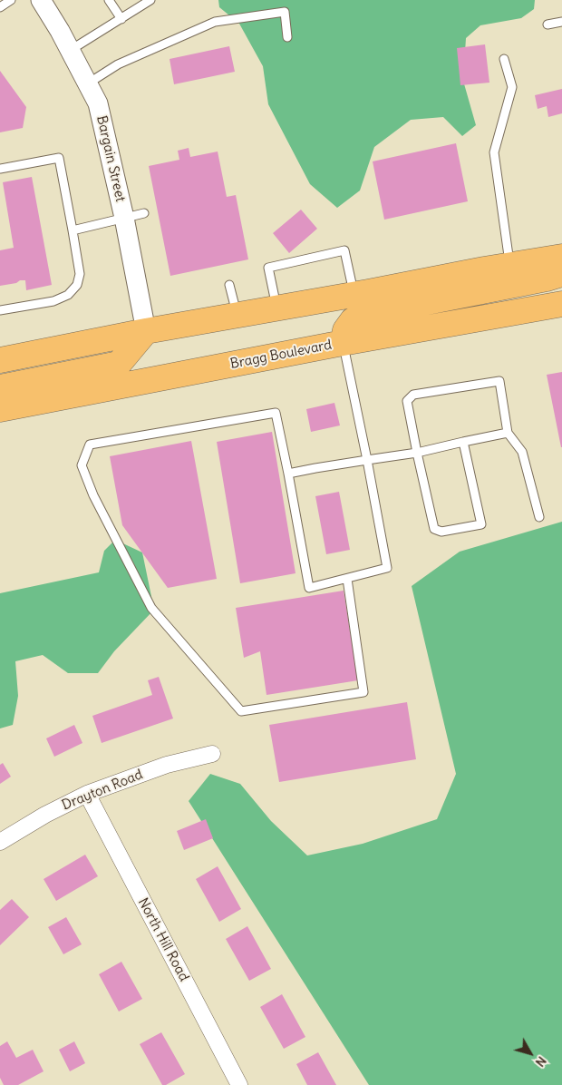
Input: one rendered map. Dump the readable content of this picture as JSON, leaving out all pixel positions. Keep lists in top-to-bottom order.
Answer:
{
  "streets": {
    "main road": ["Bragg Boulevard"],
    "street": ["Bargain Street", "Drayton Road", "North Hill Road"]
  },
  "crossings": [
    ["Drayton Road", "North Hill Road"]
  ],
  "north": "bottom right"
}
